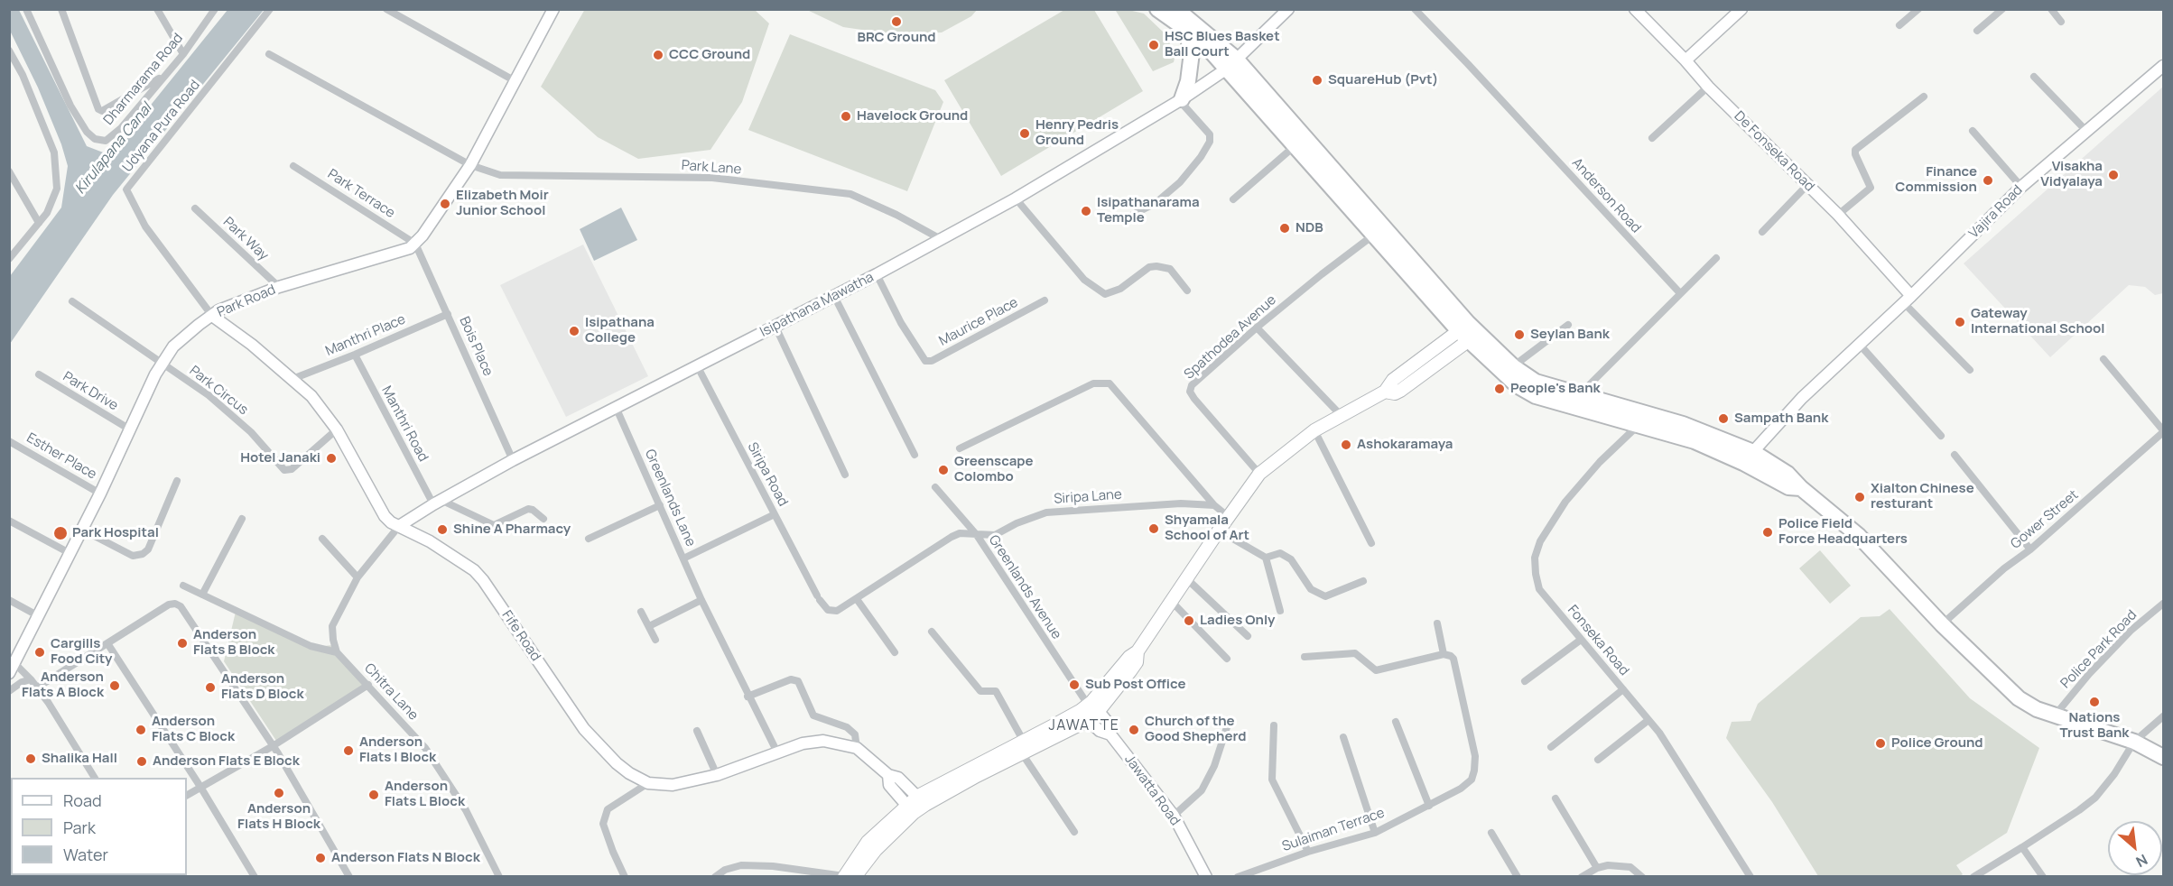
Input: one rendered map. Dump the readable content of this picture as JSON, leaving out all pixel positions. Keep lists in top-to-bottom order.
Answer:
{
  "streets": {
    "main road": [
      "De Fonseka Road",
      "Vajira Road",
      "Park Road",
      "Isipathana Mawatha",
      "Fife Road",
      "Jawatta Road"
    ],
    "street": [
      "Dharmarama Road",
      "Udyana Pura Road",
      "Park Lane",
      "Park Terrace",
      "Anderson Road",
      "Park Way",
      "Maurice Place",
      "Manthri Place",
      "Spathodea Avenue",
      "Bois Place",
      "Park Circus",
      "Park Drive",
      "Manthri Road",
      "Esther Place",
      "Siripa Road",
      "Siripa Lane",
      "Greenlands Lane",
      "Gower Street",
      "Greenlands Avenue",
      "Fonseka Road",
      "Police Park Road",
      "Chitra Lane",
      "Sulaiman Terrace"
    ]
  },
  "crossings": [
    ["Udyana Pura Road", "Park Road"],
    ["Udyana Pura Road", "Fife Road"],
    ["De Fonseka Road", "Vajira Road"],
    ["Park Lane", "Park Road"],
    ["Park Lane", "Isipathana Mawatha"],
    ["Park Terrace", "Park Road"],
    ["Park Terrace", "Bois Place"],
    ["Park Way", "Park Road"],
    ["Park Road", "Bois Place"],
    ["Park Road", "Park Circus"],
    ["Park Road", "Park Drive"],
    ["Park Road", "Esther Place"],
    ["Park Road", "Fife Road"],
    ["Isipathana Mawatha", "Maurice Place"],
    ["Isipathana Mawatha", "Bois Place"],
    ["Isipathana Mawatha", "Manthri Road"],
    ["Isipathana Mawatha", "Siripa Road"],
    ["Isipathana Mawatha", "Greenlands Lane"],
    ["Isipathana Mawatha", "Fife Road"],
    ["Manthri Place", "Bois Place"],
    ["Manthri Place", "Manthri Road"],
    ["Manthri Place", "Fife Road"],
    ["Park Circus", "Fife Road"],
    ["Siripa Road", "Siripa Lane"],
    ["Siripa Lane", "Greenlands Avenue"],
    ["Greenlands Lane", "Fife Road"],
    ["Greenlands Avenue", "Jawatta Road"]
  ],
  "districts": ["JAWATTE"],
  "water": ["Kirulapana Canal"],
  "places": [
    "BRC Ground",
    "HSC Blues Basket Ball Court",
    "CCC Ground",
    "SquareHub (Pvt)",
    "Havelock Ground",
    "Henry Pedris Ground",
    "Visakha Vidyalaya",
    "Finance Commission",
    "Elizabeth Moir Junior School",
    "Isipathanarama Temple",
    "NDB",
    "Gateway International School",
    "Isipathana College",
    "Seylan Bank",
    "People's Bank",
    "Sampath Bank",
    "Ashokaramaya",
    "Hotel Janaki",
    "Greenscape Colombo",
    "Xialton Chinese resturant",
    "Shyamala School of Art",
    "Shine A Pharmacy",
    "Police Field Force Headquarters",
    "Park Hospital",
    "Ladies Only",
    "Anderson Flats B Block",
    "Cargills Food City",
    "Sub Post Office",
    "Anderson Flats A Block",
    "Anderson Flats D Block",
    "Nations Trust Bank",
    "Anderson Flats C Block",
    "Church of the Good Shepherd",
    "Police Ground",
    "Anderson Flats I Block",
    "Shalika Hall",
    "Anderson Flats E Block",
    "Anderson Flats H Block",
    "Anderson Flats L Block",
    "Anderson Flats N Block"
  ],
  "legend": ["Road", "Park", "Water"],
  "north": "bottom right"
}
